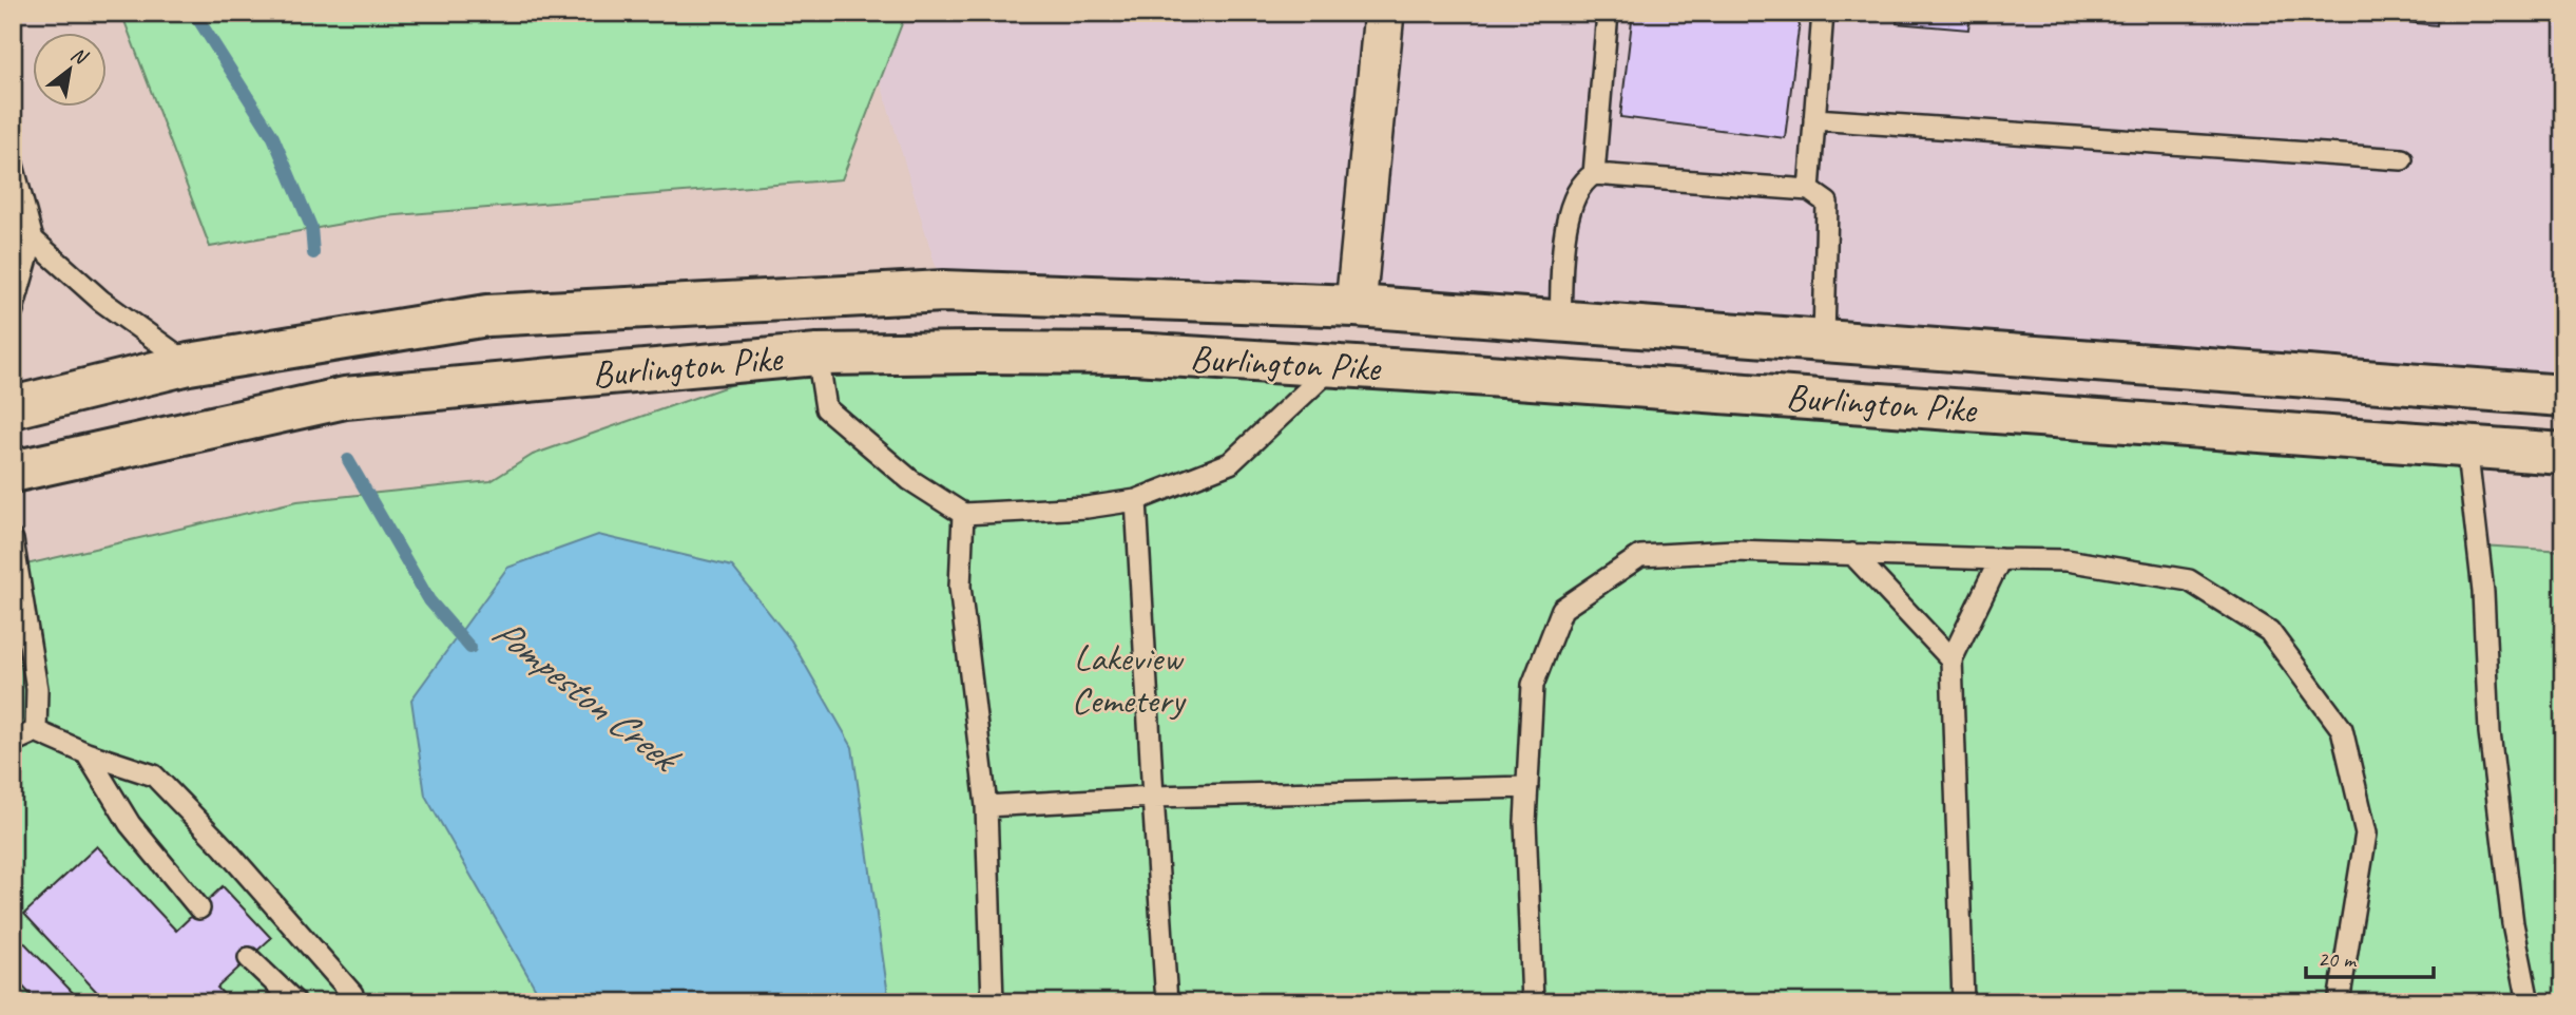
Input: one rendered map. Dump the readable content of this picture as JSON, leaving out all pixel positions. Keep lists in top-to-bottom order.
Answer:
{
  "streets": {
    "highway": ["Burlington Pike"]
  },
  "water": ["Pompeston Creek"],
  "parks": ["Lakeview Cemetery"],
  "scale_bar": "20 m",
  "north": "top right"
}
